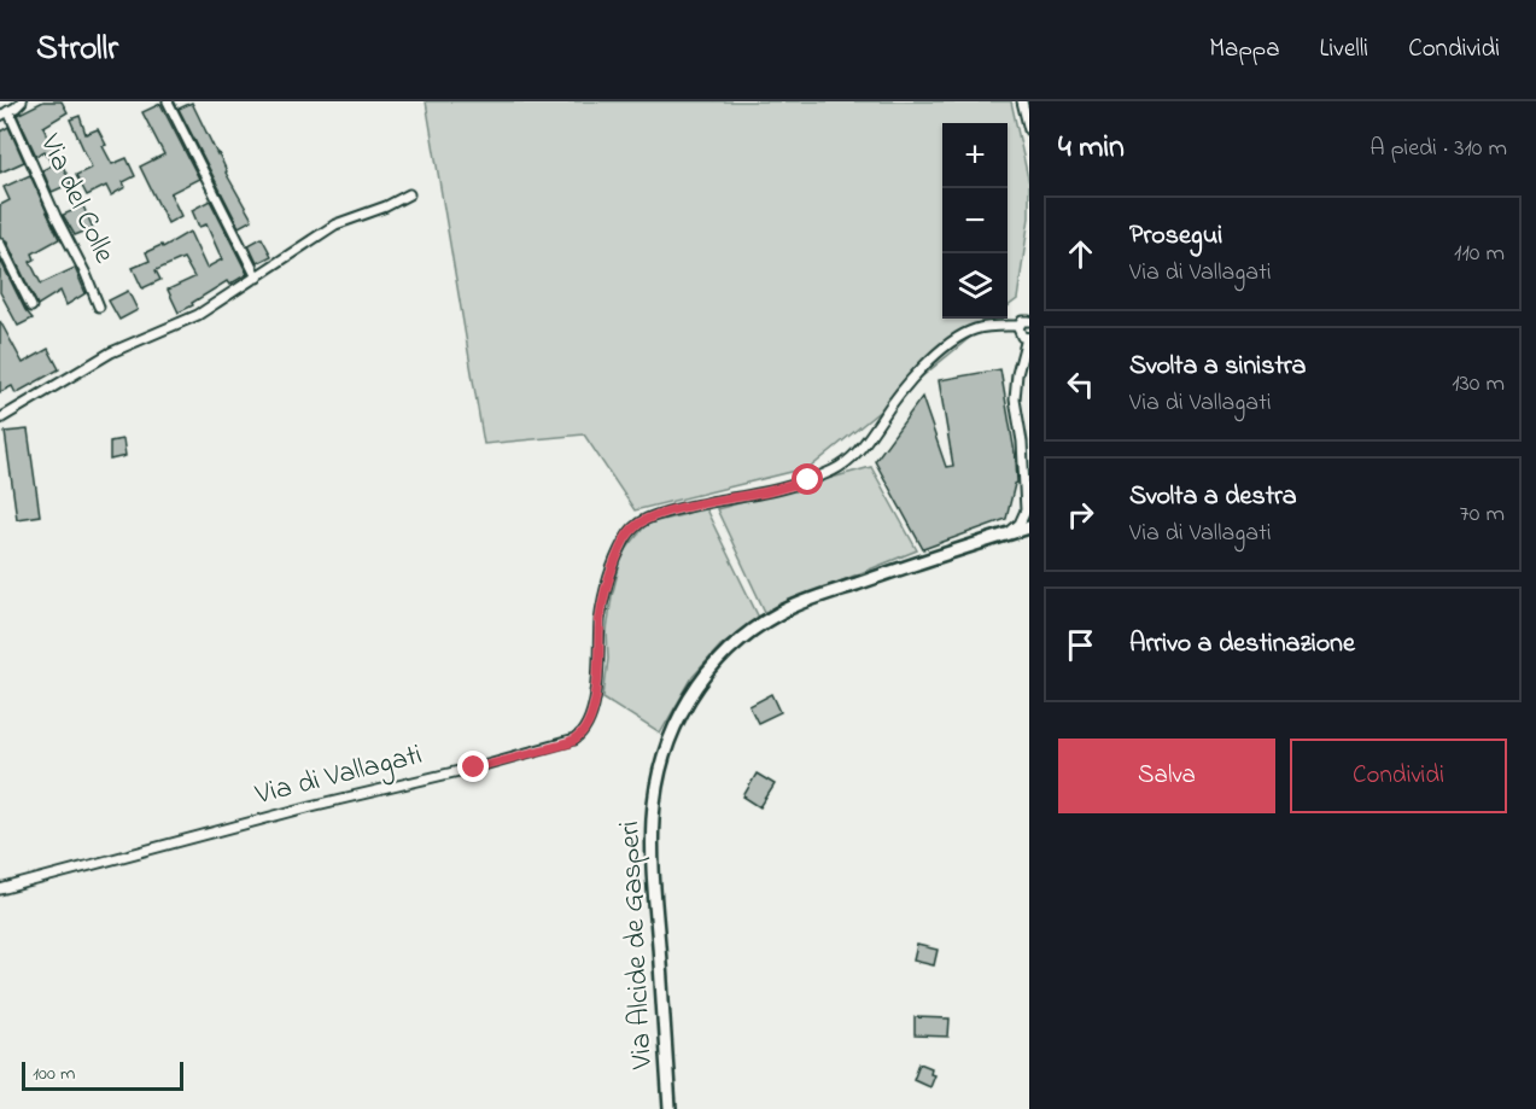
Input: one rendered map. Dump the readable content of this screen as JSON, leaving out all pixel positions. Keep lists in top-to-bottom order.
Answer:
{
  "streets": {
    "street": ["Via del Colle", "Via di Vallagati", "Via Alcide de Gasperi"]
  },
  "scale_bar": "100 m",
  "page": {
    "header": "Strollr",
    "nav": ["Mappa", "Livelli", "Condividi"],
    "heading": ["4 min", "A piedi · 310 m"],
    "map_buttons": ["+", "−"],
    "list": [
      ["Prosegui", "Via di Vallagati", "110 m"],
      ["Svolta a sinistra", "Via di Vallagati", "130 m"],
      ["Svolta a destra", "Via di Vallagati", "70 m"],
      "Arrivo a destinazione"
    ],
    "buttons": ["Salva", "Condividi"],
    "scale": "100 m"
  }
}
